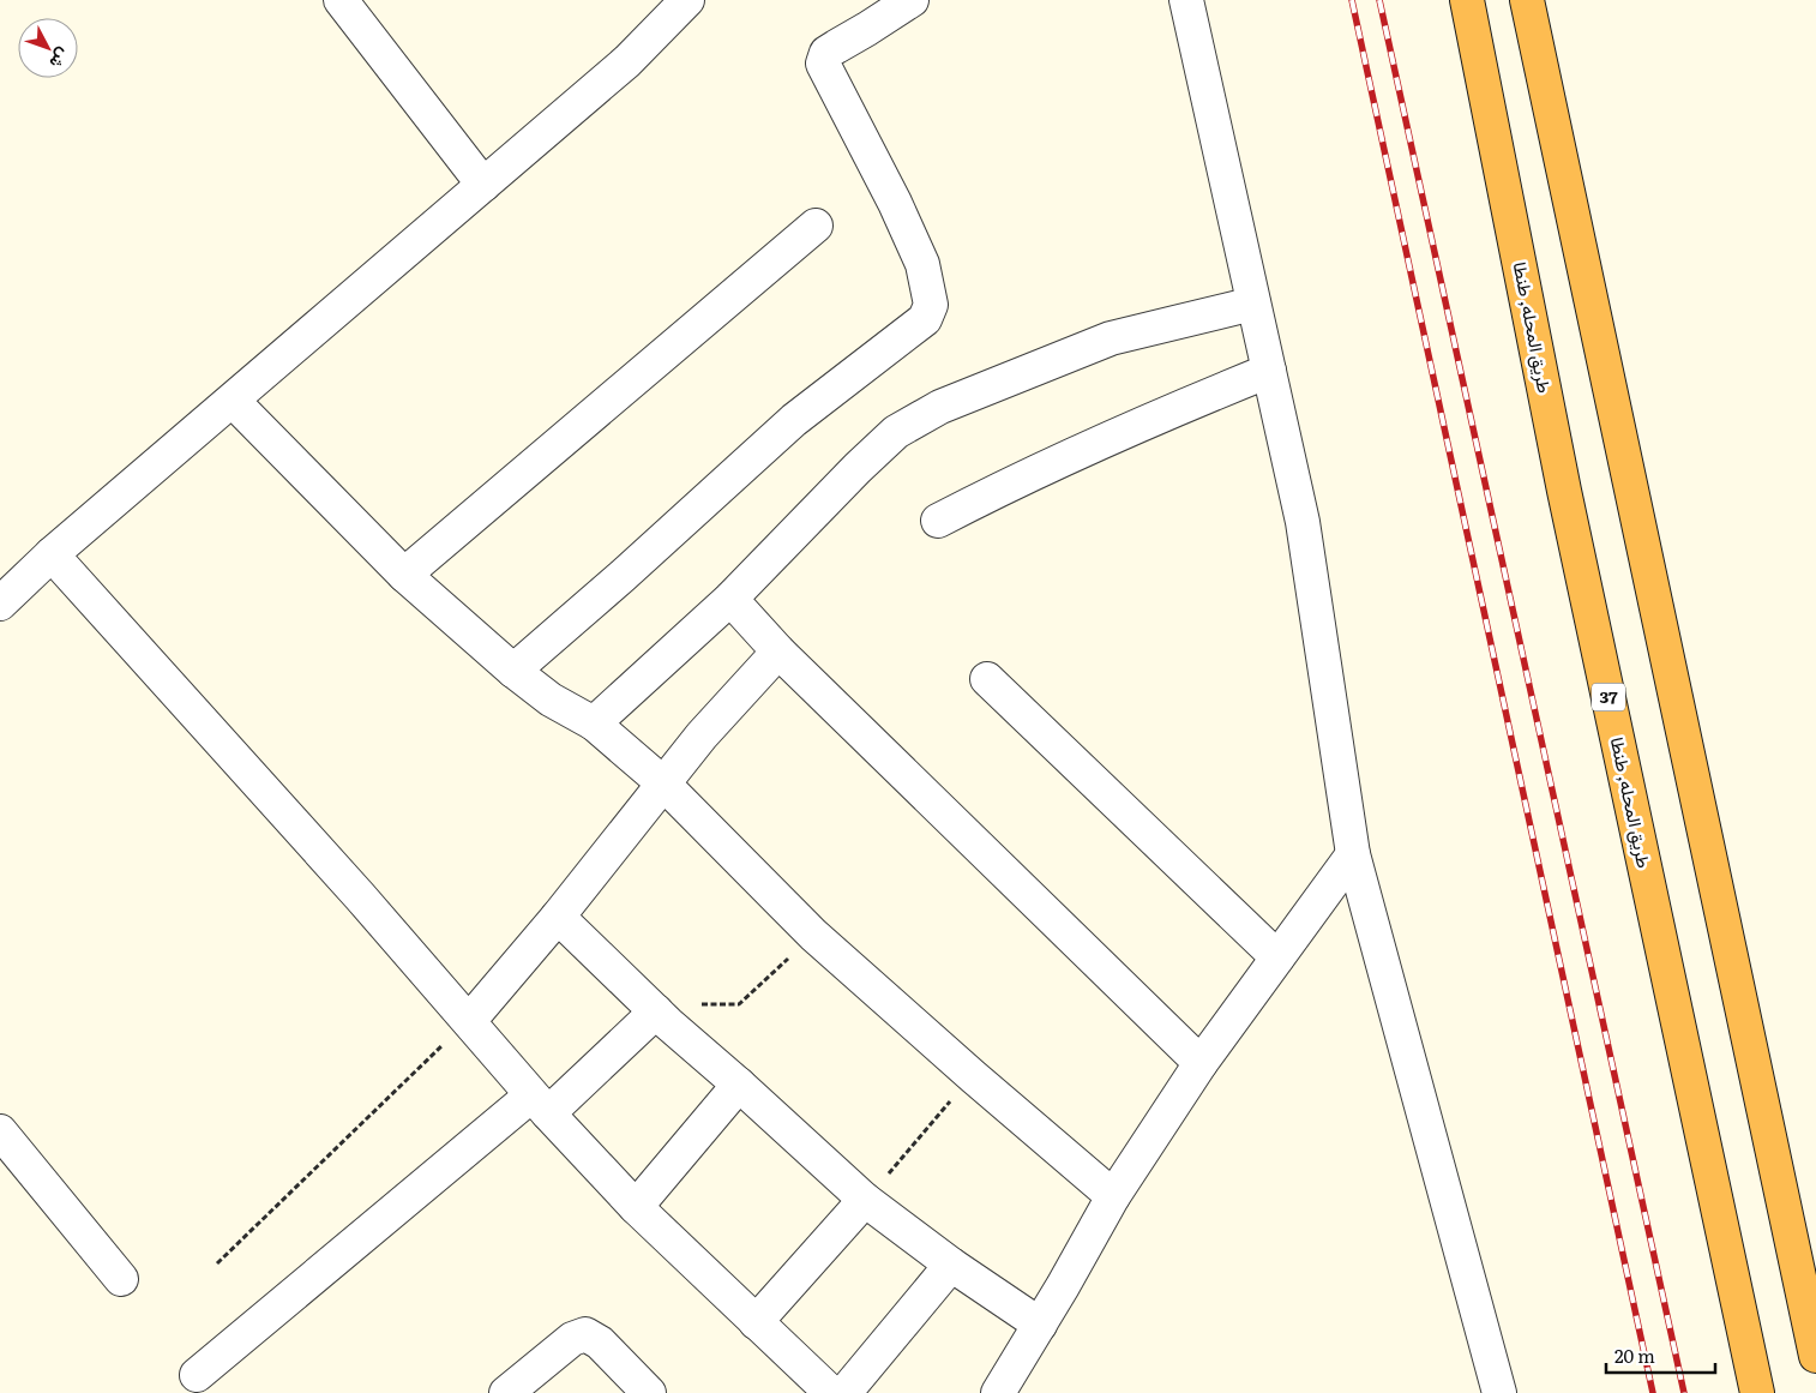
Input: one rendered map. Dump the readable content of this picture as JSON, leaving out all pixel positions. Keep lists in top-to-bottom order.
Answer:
{
  "streets": {
    "highway": ["طريق المحله, طنطا", "37"]
  },
  "scale_bar": "20 m",
  "north": "bottom right"
}
